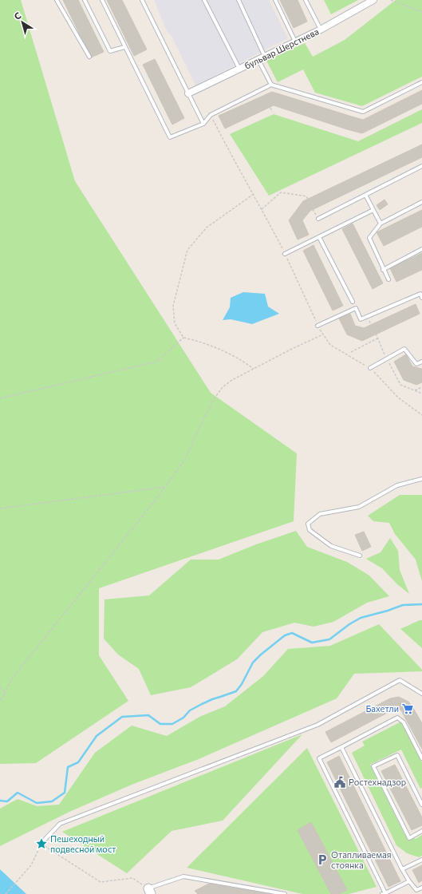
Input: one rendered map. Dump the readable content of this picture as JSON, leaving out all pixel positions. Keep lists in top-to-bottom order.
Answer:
{
  "streets": {
    "street": ["бульвар Шерстнева"]
  },
  "places": {
    "supermarket": ["Бахетли"],
    "public building": ["Ростехнадзор"],
    "place": ["Пешеходный подвесной мост"],
    "parking": ["Отапливаемая стоянка"]
  },
  "north": "top left"
}
